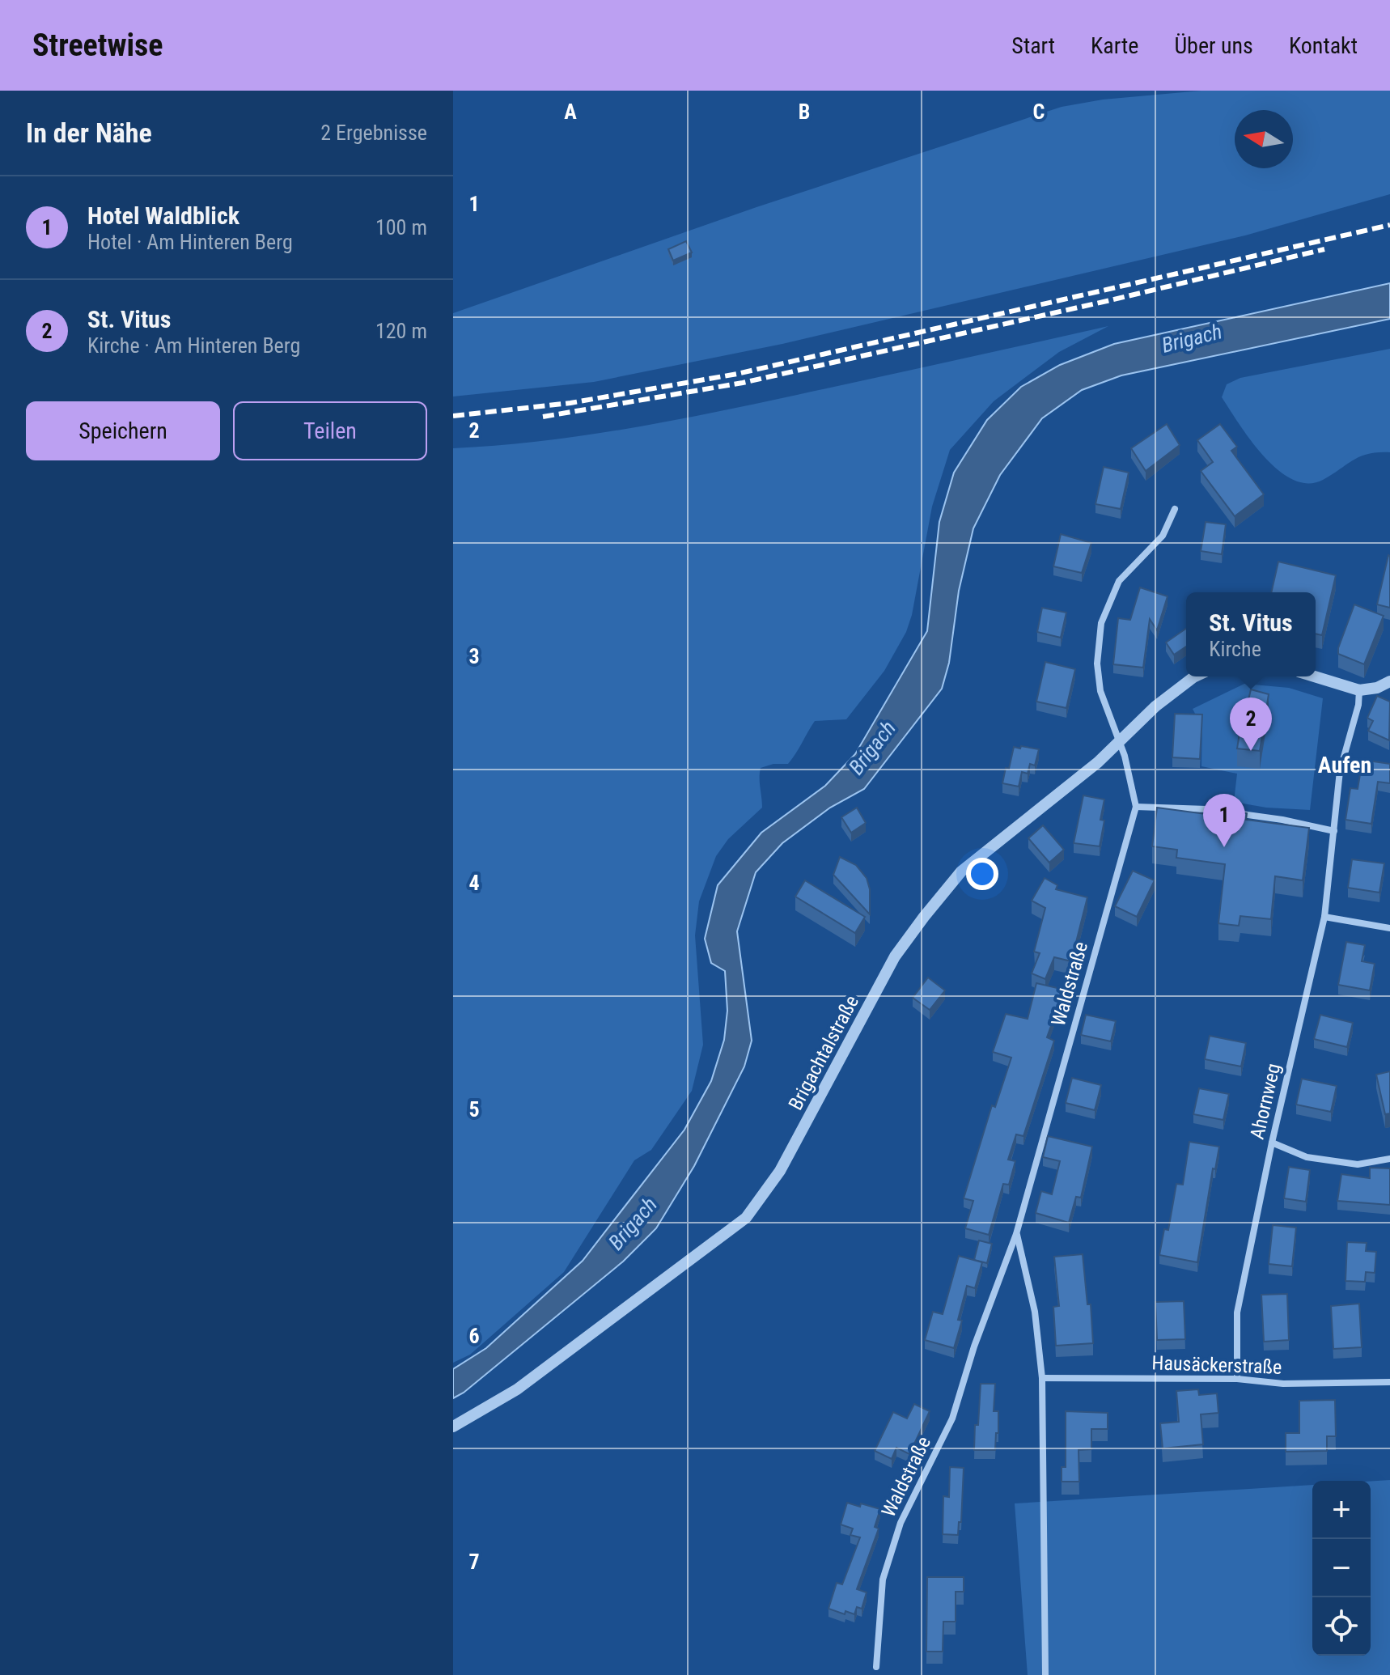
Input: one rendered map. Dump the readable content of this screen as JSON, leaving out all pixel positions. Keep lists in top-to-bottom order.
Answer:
{
  "streets": {
    "street": [
      "Waldstraße",
      "Brigachtalstraße",
      "Ahornweg",
      "Hausäckerstraße"
    ]
  },
  "crossings": [
    ["Waldstraße", "Brigachtalstraße"],
    ["Waldstraße", "Hausäckerstraße"],
    ["Ahornweg", "Hausäckerstraße"]
  ],
  "districts": ["Aufen"],
  "water": ["Brigach"],
  "north": "left",
  "page": {
    "header": "Streetwise",
    "nav": [
      "Start",
      "Karte",
      "Über uns",
      "Kontakt"
    ],
    "heading": ["In der Nähe", "2 Ergebnisse"],
    "list": [
      {
        "mark": "1",
        "name": "Hotel Waldblick",
        "note": "Hotel · Am Hinteren Berg",
        "value": "100 m"
      },
      {
        "mark": "2",
        "name": "St. Vitus",
        "note": "Kirche · Am Hinteren Berg",
        "value": "120 m"
      }
    ],
    "buttons": ["Speichern", "Teilen"],
    "popup": ["St. Vitus", "Kirche"],
    "pins": ["2", "1"],
    "map_buttons": ["+", "−"]
  },
  "grid": {
    "columns": ["A", "B", "C"],
    "rows": [
      "1",
      "2",
      "3",
      "4",
      "5",
      "6",
      "7"
    ]
  }
}
